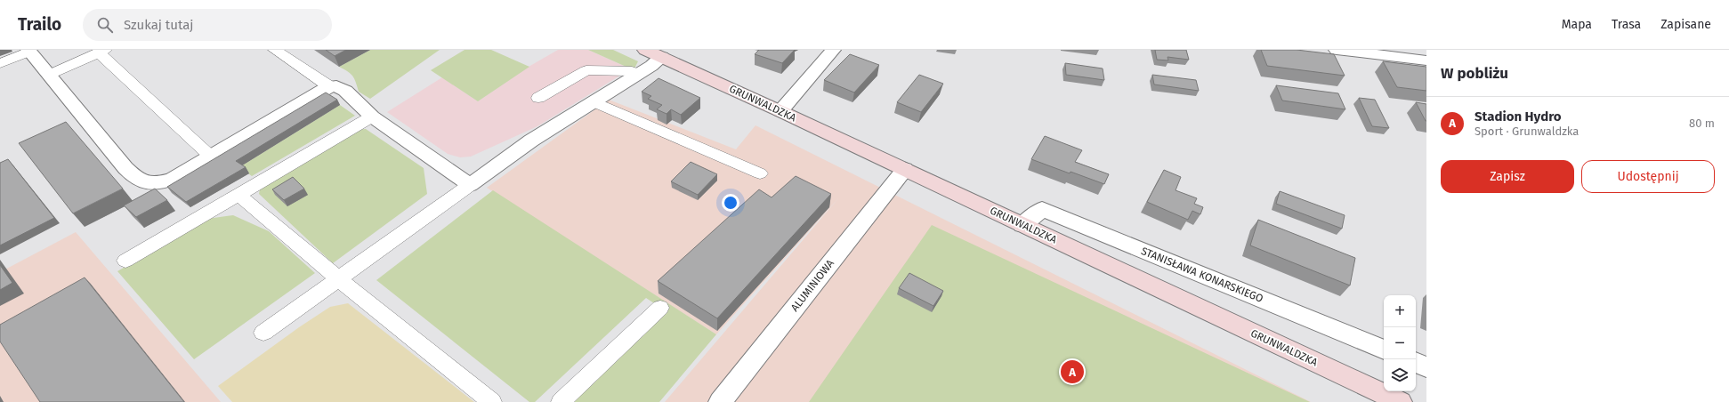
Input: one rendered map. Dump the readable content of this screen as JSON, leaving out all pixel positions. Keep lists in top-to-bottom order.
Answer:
{
  "streets": {
    "main road": ["GRUNWALDZKA"],
    "street": ["STANISŁAWA KONARSKIEGO", "ALUMINIOWA"]
  },
  "crossings": [
    ["GRUNWALDZKA", "STANISŁAWA KONARSKIEGO"],
    ["GRUNWALDZKA", "ALUMINIOWA"]
  ],
  "page": {
    "header": "Trailo",
    "search": "Szukaj tutaj",
    "nav": ["Mapa", "Trasa", "Zapisane"],
    "heading": "W pobliżu",
    "list": [
      {
        "mark": "A",
        "name": "Stadion Hydro",
        "note": "Sport · Grunwaldzka",
        "value": "80 m"
      }
    ],
    "buttons": ["Zapisz", "Udostępnij"],
    "map_buttons": ["+", "−"],
    "pins": "A"
  }
}
